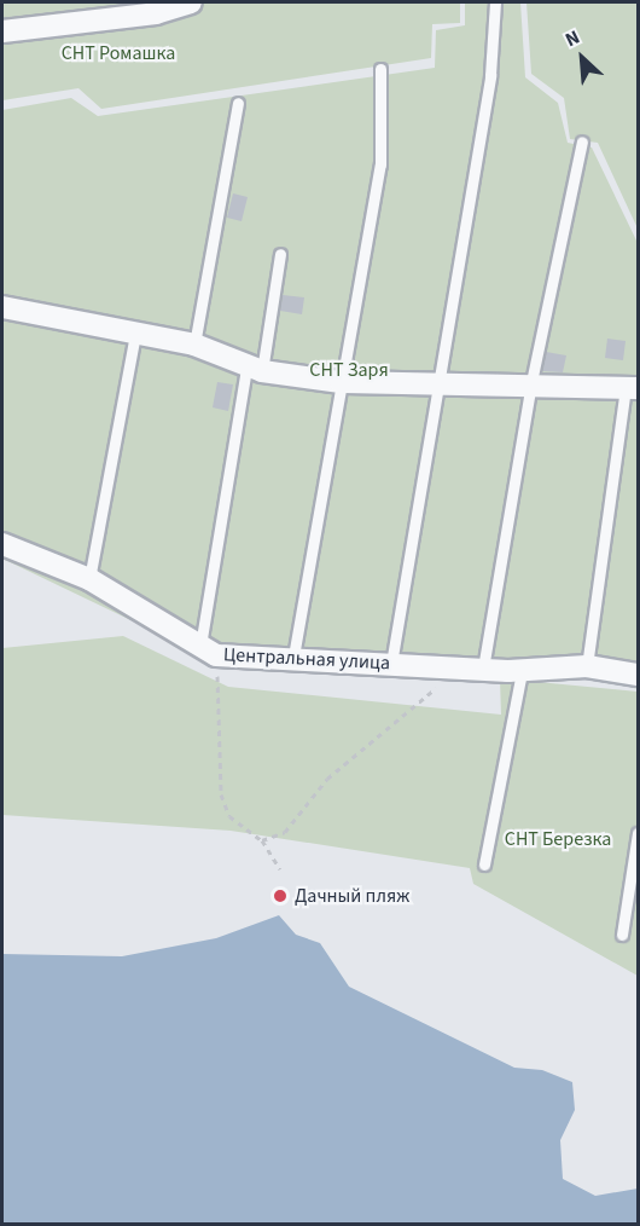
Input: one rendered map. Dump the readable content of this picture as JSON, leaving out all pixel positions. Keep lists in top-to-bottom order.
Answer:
{
  "streets": {
    "street": ["Центральная улица"]
  },
  "parks": ["СНТ Ромашка", "СНТ Заря", "СНТ Березка"],
  "places": ["Дачный пляж"],
  "north": "top left"
}
